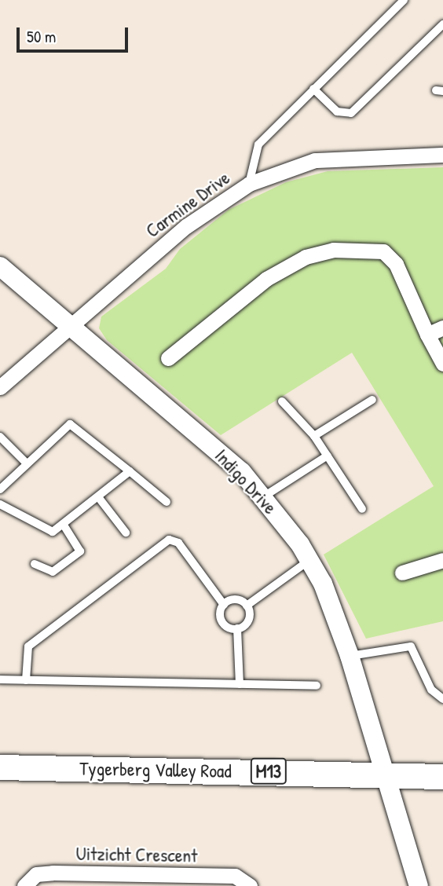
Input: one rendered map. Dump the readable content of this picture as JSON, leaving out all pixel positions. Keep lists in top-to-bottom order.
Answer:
{
  "streets": {
    "main road": ["Tygerberg Valley Road", "M13"],
    "street": ["Carmine Drive", "Indigo Drive", "Uitzicht Crescent"]
  },
  "crossings": [
    ["Carmine Drive", "Indigo Drive"],
    ["Indigo Drive", "Tygerberg Valley Road"]
  ],
  "scale_bar": "50 m"
}
